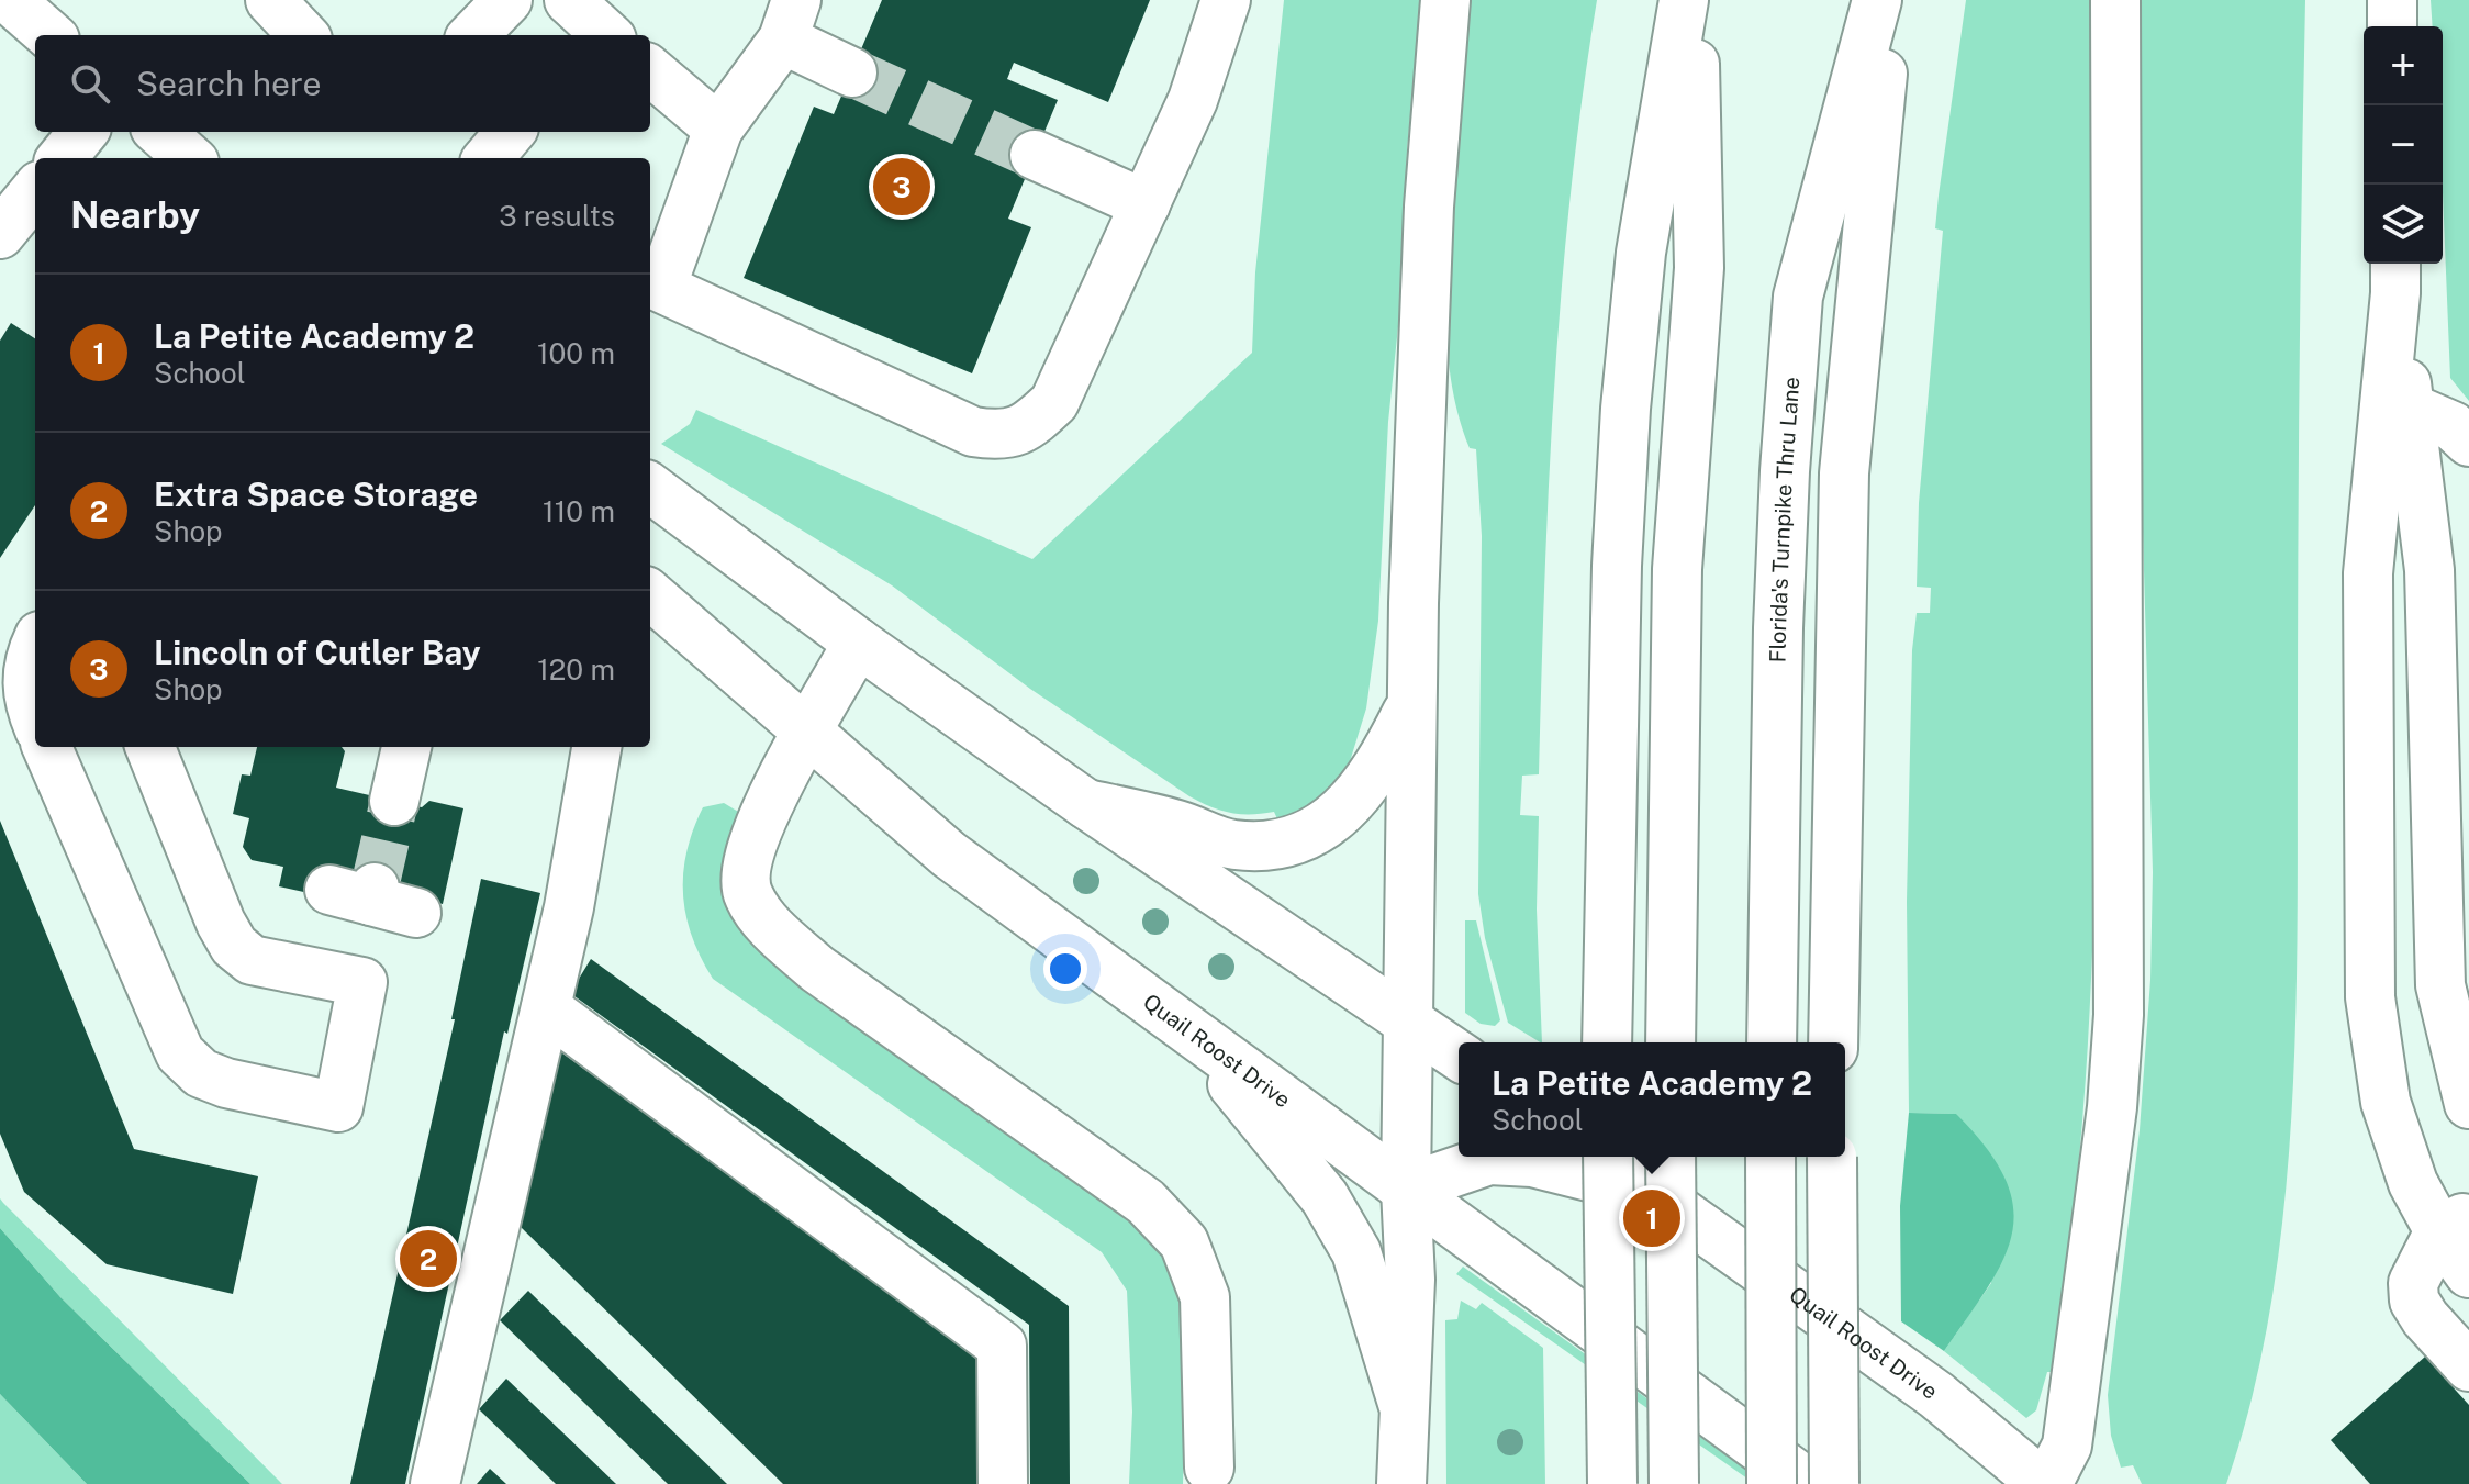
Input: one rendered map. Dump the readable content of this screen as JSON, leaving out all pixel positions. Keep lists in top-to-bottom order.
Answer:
{
  "streets": {
    "main road": ["Florida's Turnpike Thru Lane", "Quail Roost Drive"]
  },
  "page": {
    "map_buttons": ["+", "−"],
    "search": "Search here",
    "pins": ["3", "1", "2"],
    "heading": ["Nearby", "3 results"],
    "list": [
      {
        "mark": "1",
        "name": "La Petite Academy 2",
        "note": "School",
        "value": "100 m"
      },
      {
        "mark": "2",
        "name": "Extra Space Storage",
        "note": "Shop",
        "value": "110 m"
      },
      {
        "mark": "3",
        "name": "Lincoln of Cutler Bay",
        "note": "Shop",
        "value": "120 m"
      }
    ],
    "popup": ["La Petite Academy 2", "School"]
  }
}
